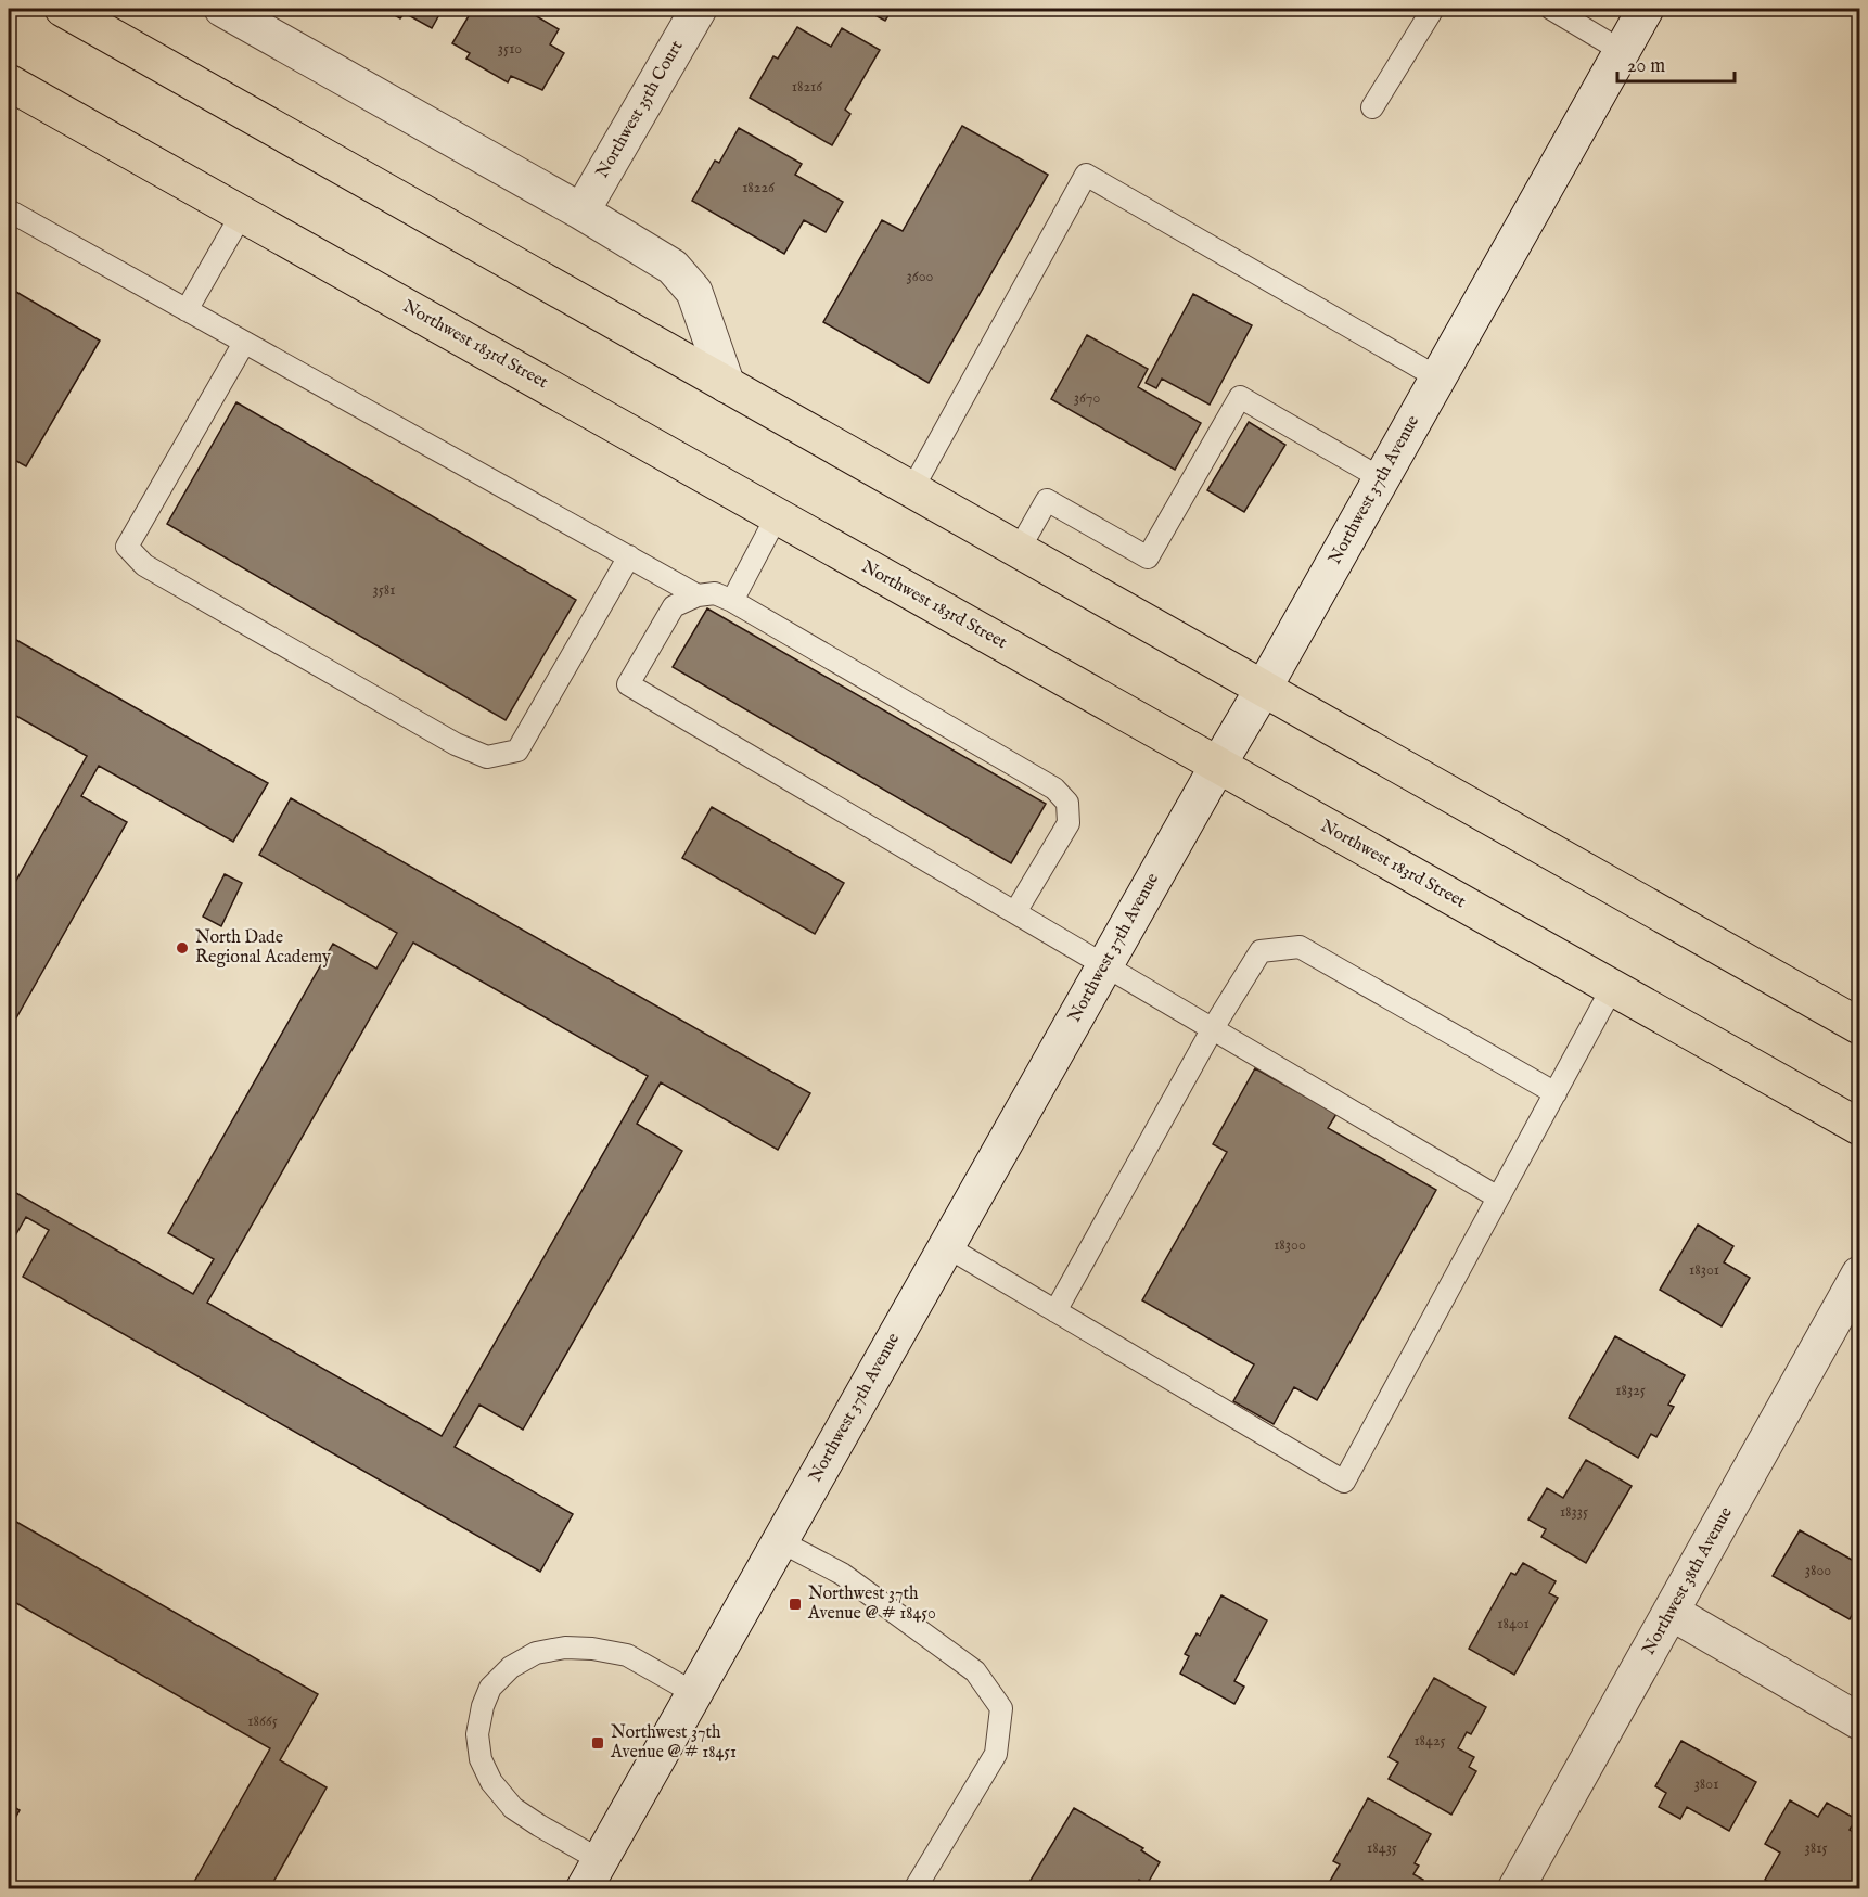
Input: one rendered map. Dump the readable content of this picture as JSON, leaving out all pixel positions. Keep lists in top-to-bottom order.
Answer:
{
  "streets": {
    "main road": [
      "Northwest 35th Court",
      "Northwest 183rd Street",
      "Northwest 37th Avenue",
      "Northwest 38th Avenue"
    ]
  },
  "crossings": [
    ["Northwest 183rd Street", "Northwest 37th Avenue"]
  ],
  "places": {
    "other": ["North Dade Regional Academy"],
    "transit": ["Northwest 37th Avenue @ # 18450", "Northwest 37th Avenue @ # 18451"]
  },
  "house_numbers": [
    "3510",
    "18216",
    "18226",
    "3600",
    "3670",
    "3581",
    "18300",
    "18301",
    "18325",
    "18335",
    "3800",
    "18401",
    "18665",
    "18425",
    "3801",
    "18435",
    "3815"
  ],
  "scale_bar": "20 m"
}
